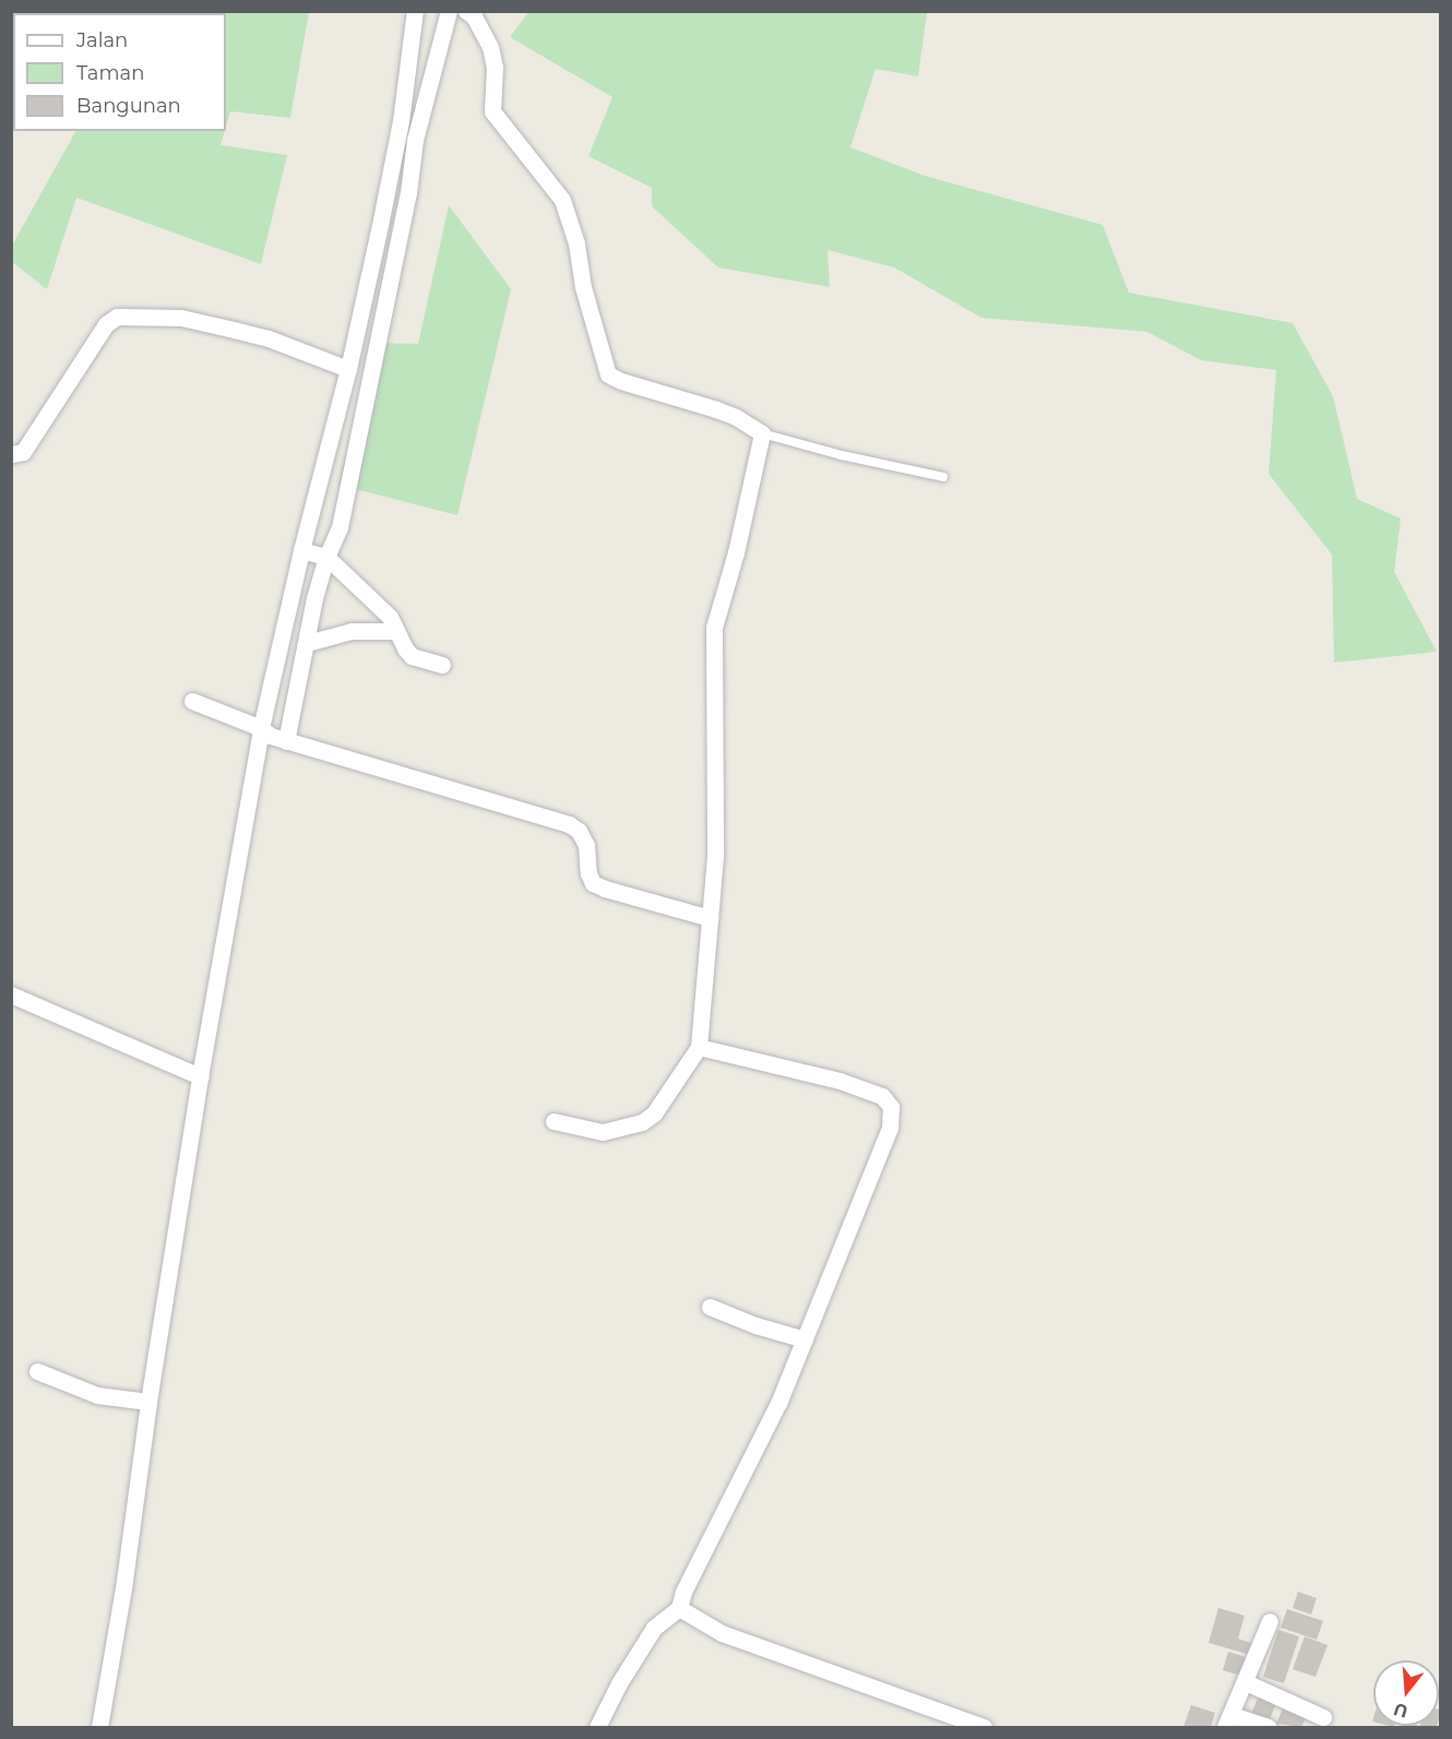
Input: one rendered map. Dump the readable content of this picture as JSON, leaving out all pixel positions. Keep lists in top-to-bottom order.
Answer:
{
  "legend": ["Jalan", "Taman", "Bangunan"],
  "north": "bottom"
}
